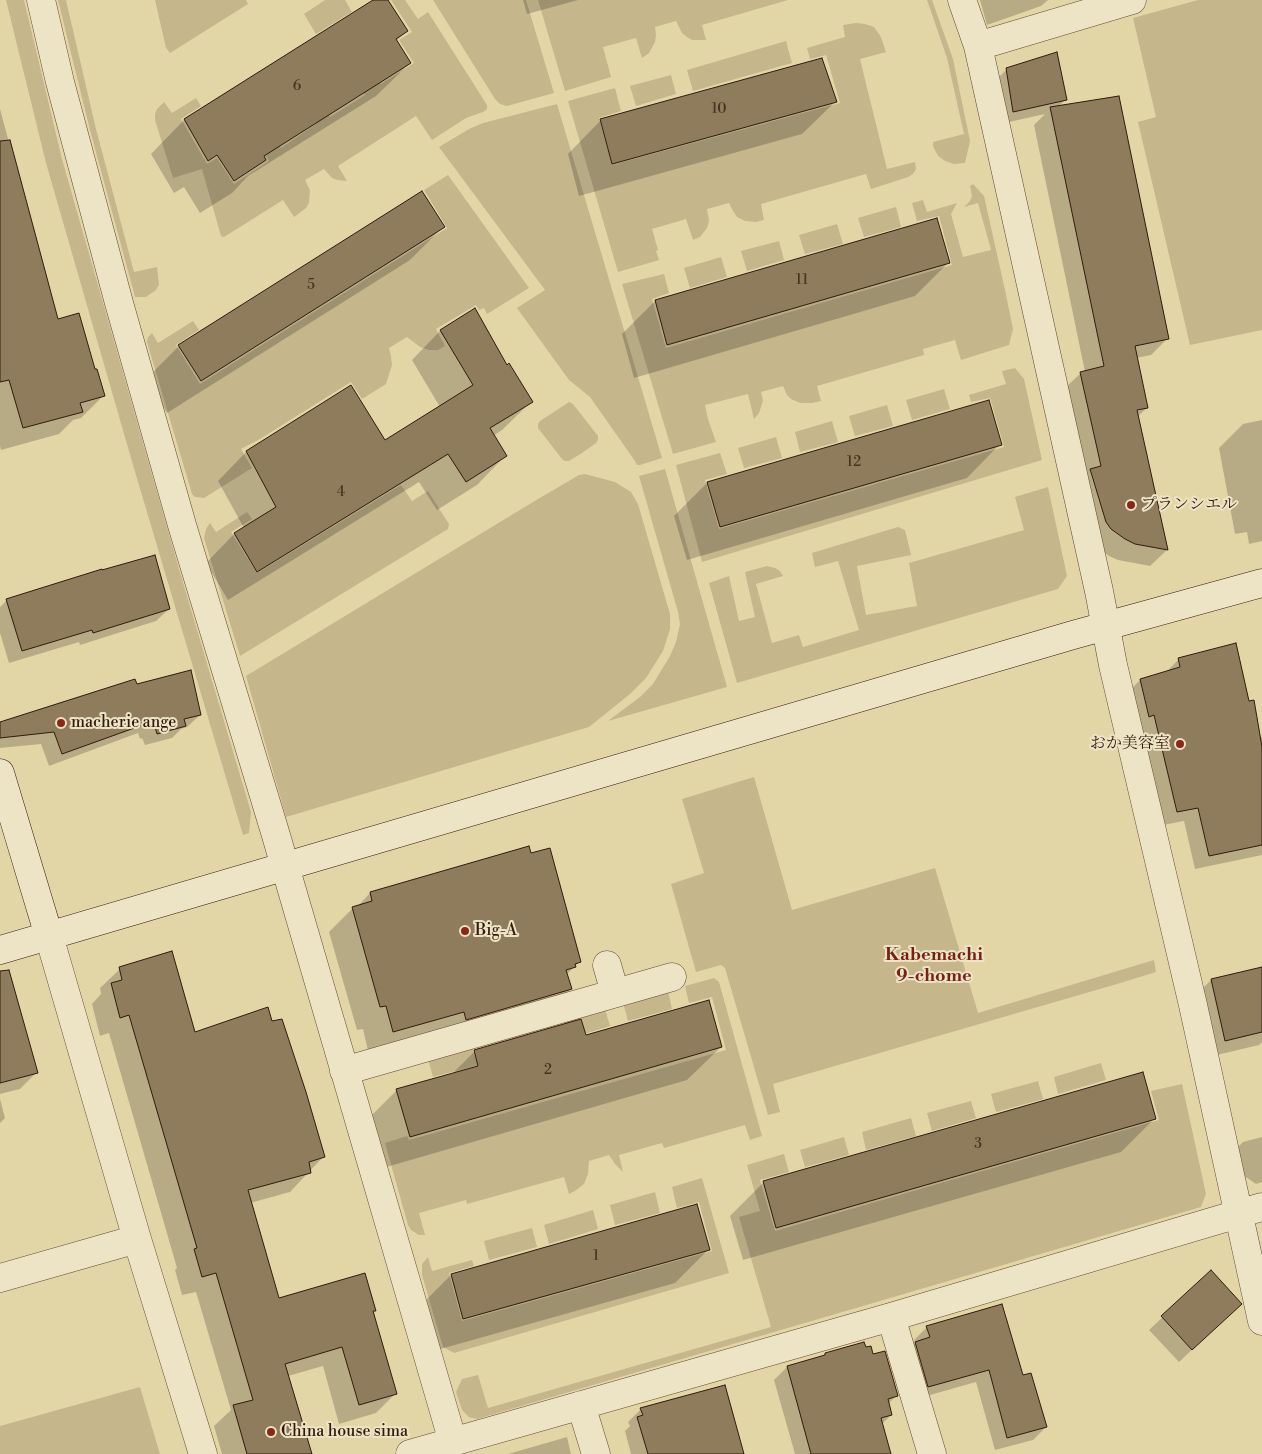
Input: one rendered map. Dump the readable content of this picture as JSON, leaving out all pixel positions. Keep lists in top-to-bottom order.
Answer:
{
  "districts": ["Kabemachi 9-chome"],
  "places": [
    "プランシエル",
    "macherie ange",
    "おか美容室",
    "Big-A",
    "China house sima"
  ],
  "house_numbers": [
    "6",
    "10",
    "11",
    "5",
    "12",
    "4",
    "2",
    "3",
    "1"
  ]
}
